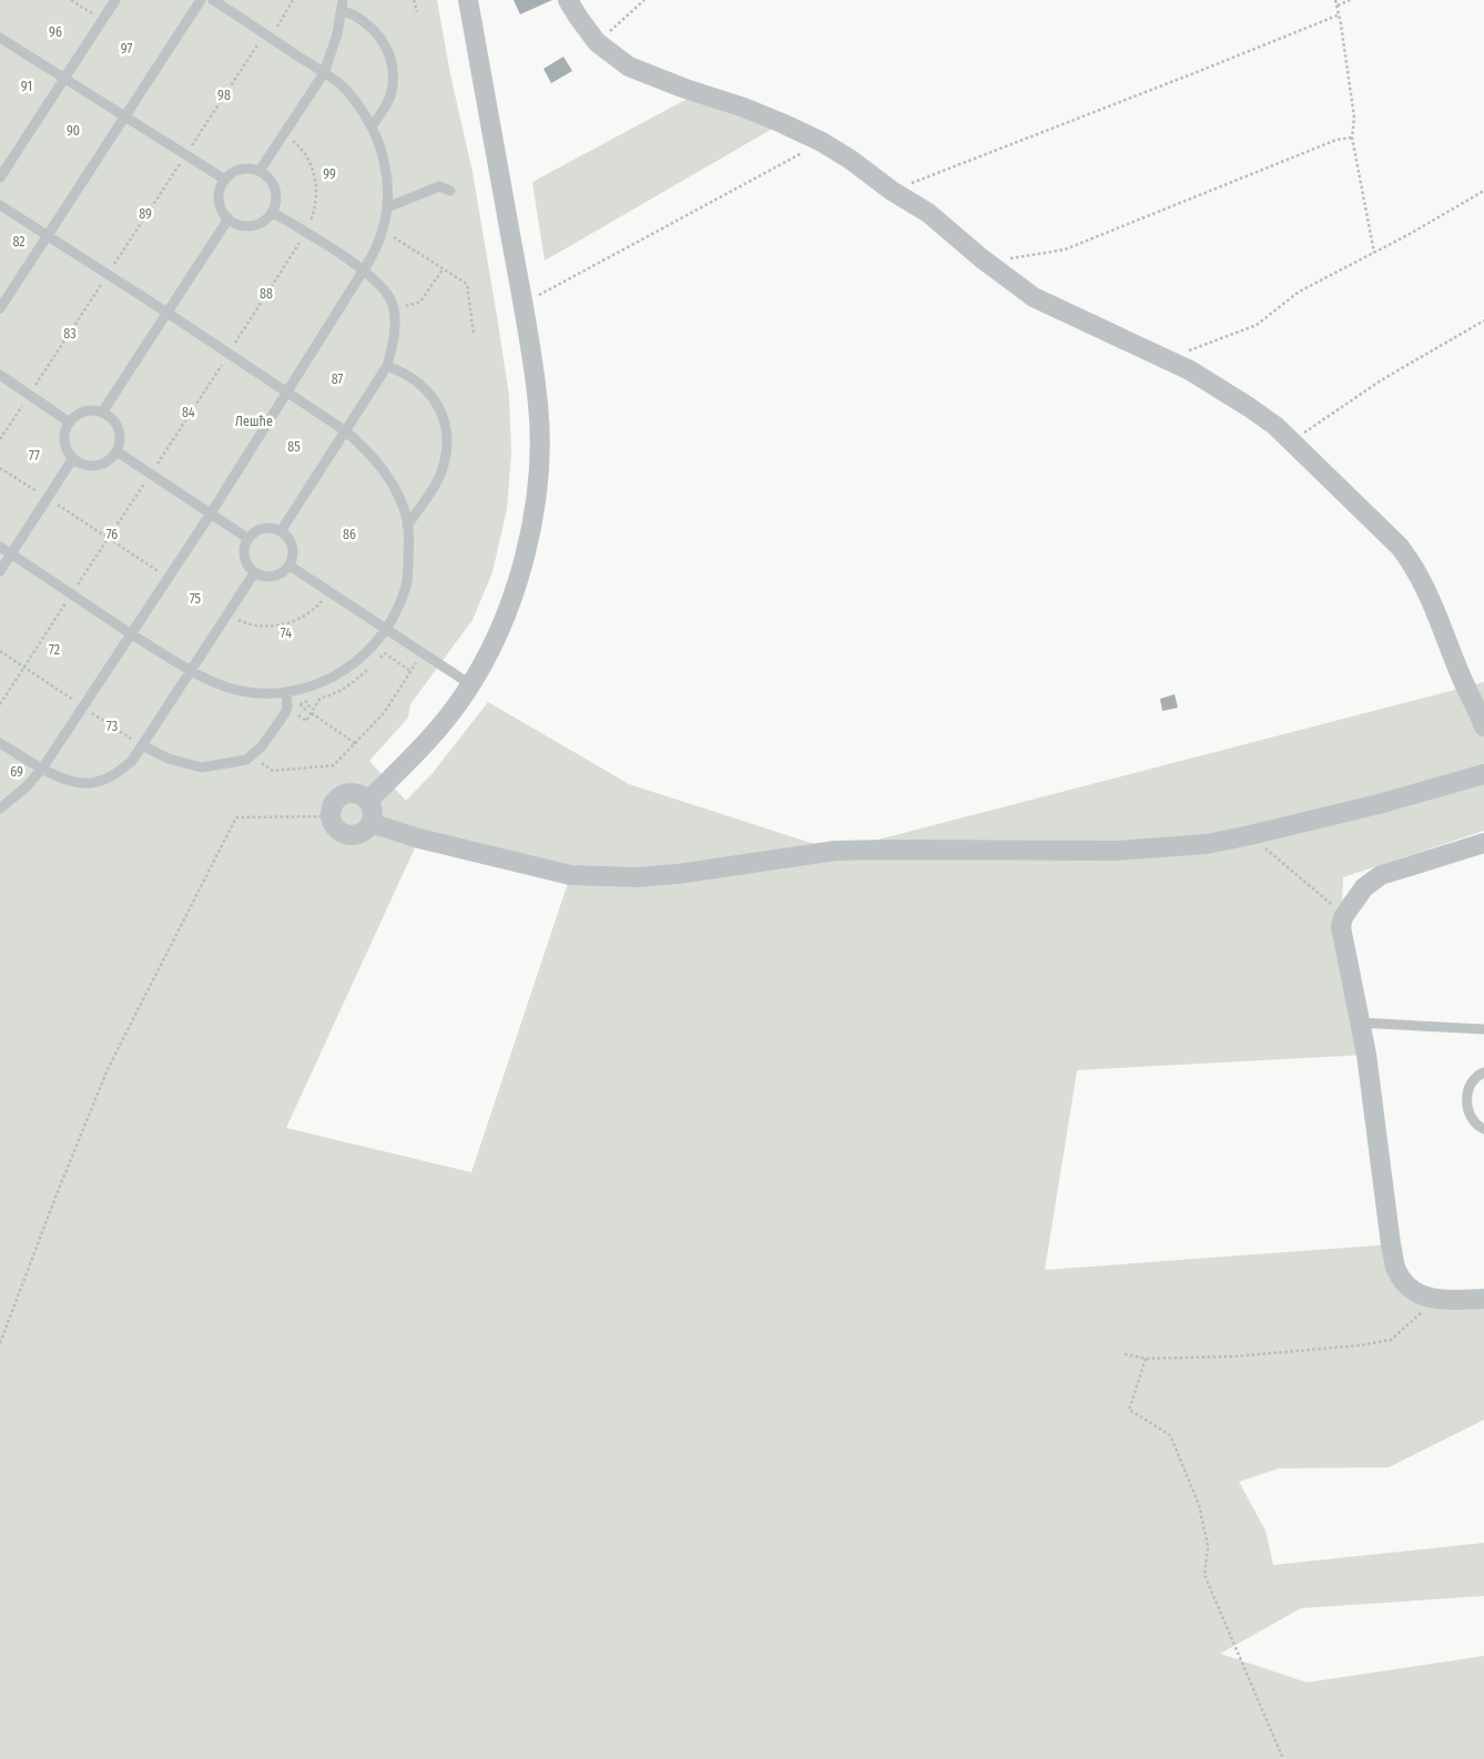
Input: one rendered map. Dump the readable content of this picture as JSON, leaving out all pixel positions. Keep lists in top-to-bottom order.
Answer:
{
  "parks": [
    "96",
    "97",
    "91",
    "98",
    "90",
    "99",
    "89",
    "82",
    "88",
    "83",
    "87",
    "84",
    "Лешће",
    "85",
    "77",
    "76",
    "86",
    "75",
    "74",
    "72",
    "73",
    "69"
  ]
}
